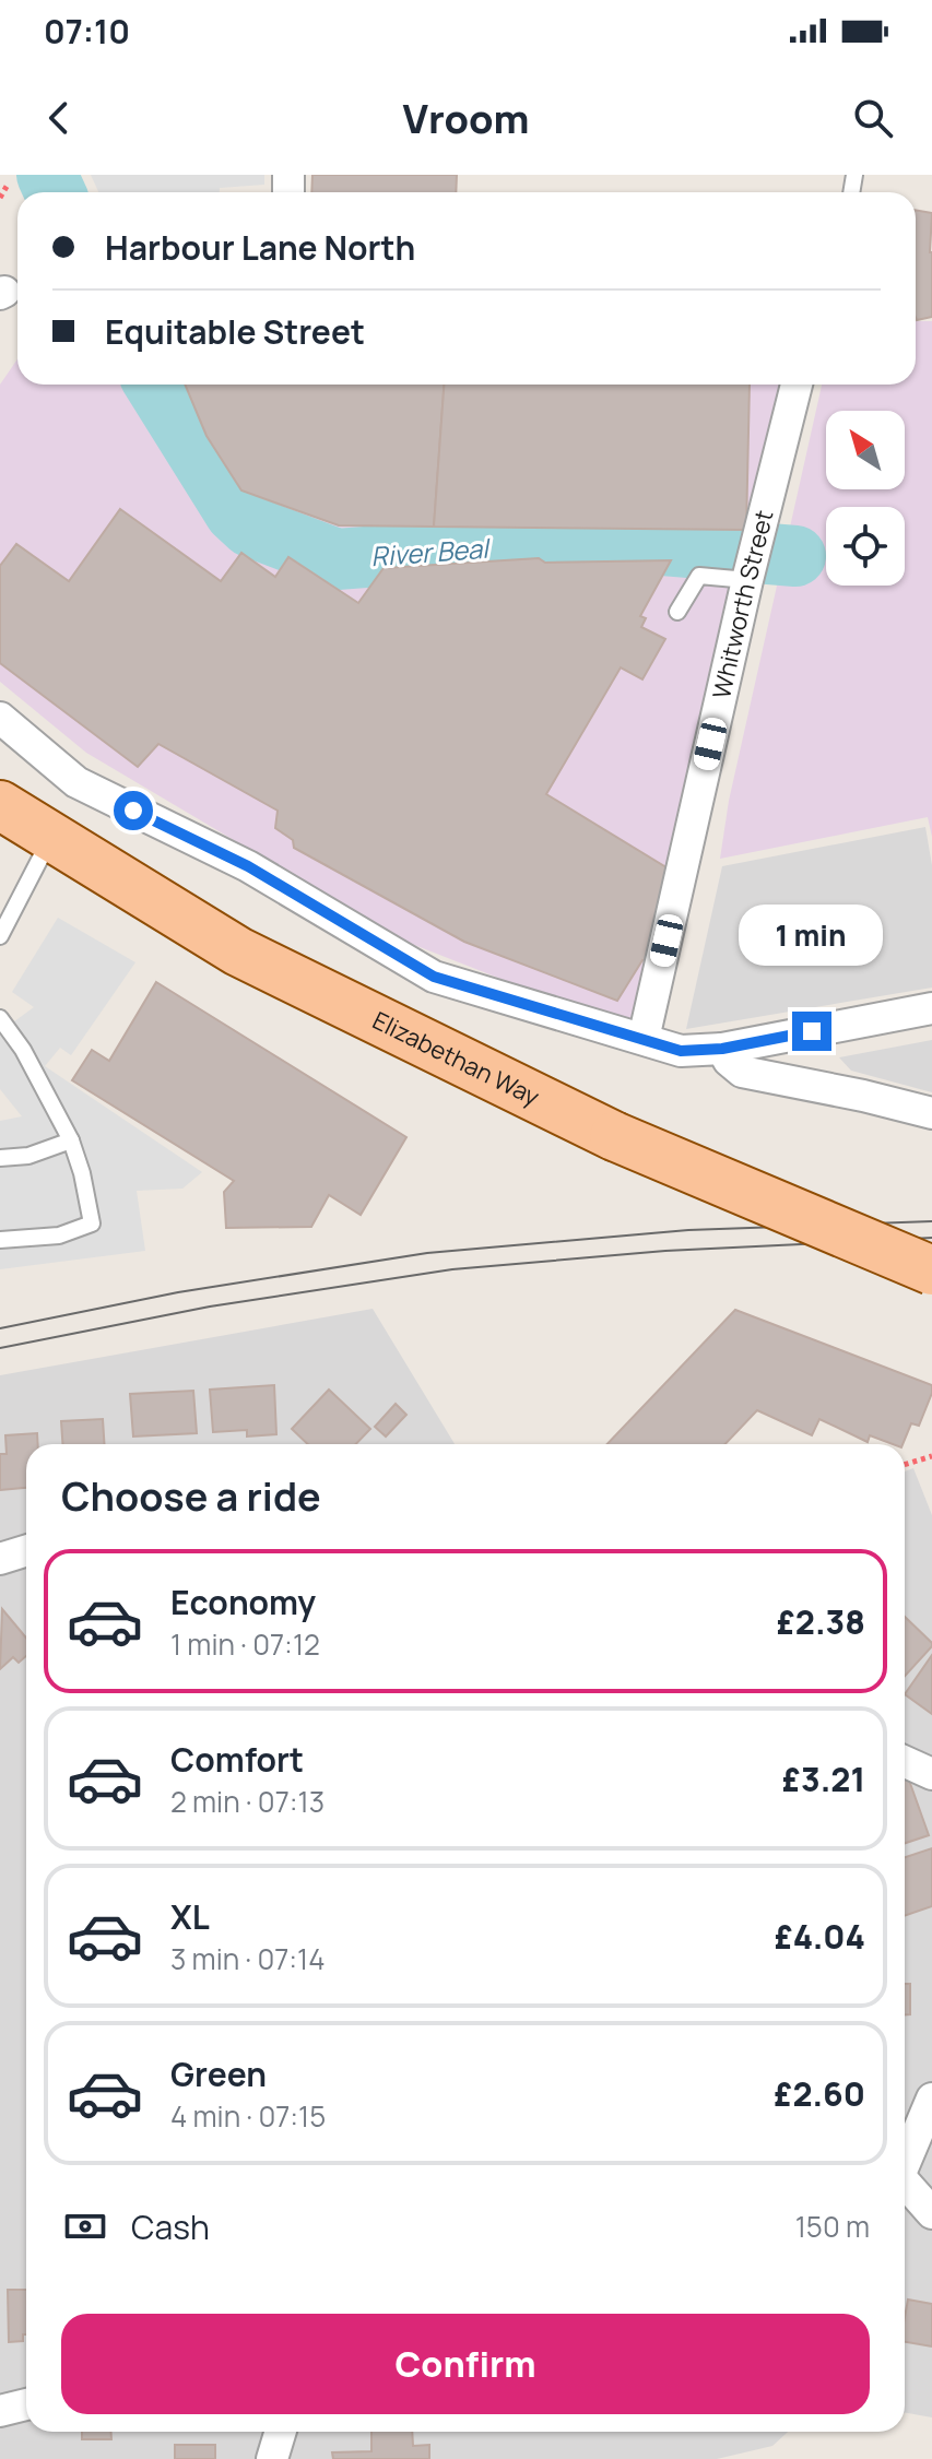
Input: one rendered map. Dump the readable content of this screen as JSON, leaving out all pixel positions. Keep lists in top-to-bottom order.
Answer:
{
  "streets": {
    "main road": ["Elizabethan Way"],
    "street": ["Whitworth Street"]
  },
  "water": ["River Beal"],
  "north": "top left",
  "page": {
    "status": "07:10",
    "header": "Vroom",
    "banner": ["Harbour Lane North", "Equitable Street"],
    "bubble": "1 min",
    "heading": "Choose a ride",
    "list": [
      {
        "name": "Economy",
        "note": "1 min · 07:12",
        "value": "£2.38"
      },
      {
        "name": "Comfort",
        "note": "2 min · 07:13",
        "value": "£3.21"
      },
      {
        "name": "XL",
        "note": "3 min · 07:14",
        "value": "£4.04"
      },
      {
        "name": "Green",
        "note": "4 min · 07:15",
        "value": "£2.60"
      }
    ],
    "pay": ["Cash", "150 m"],
    "buttons": "Confirm"
  }
}
